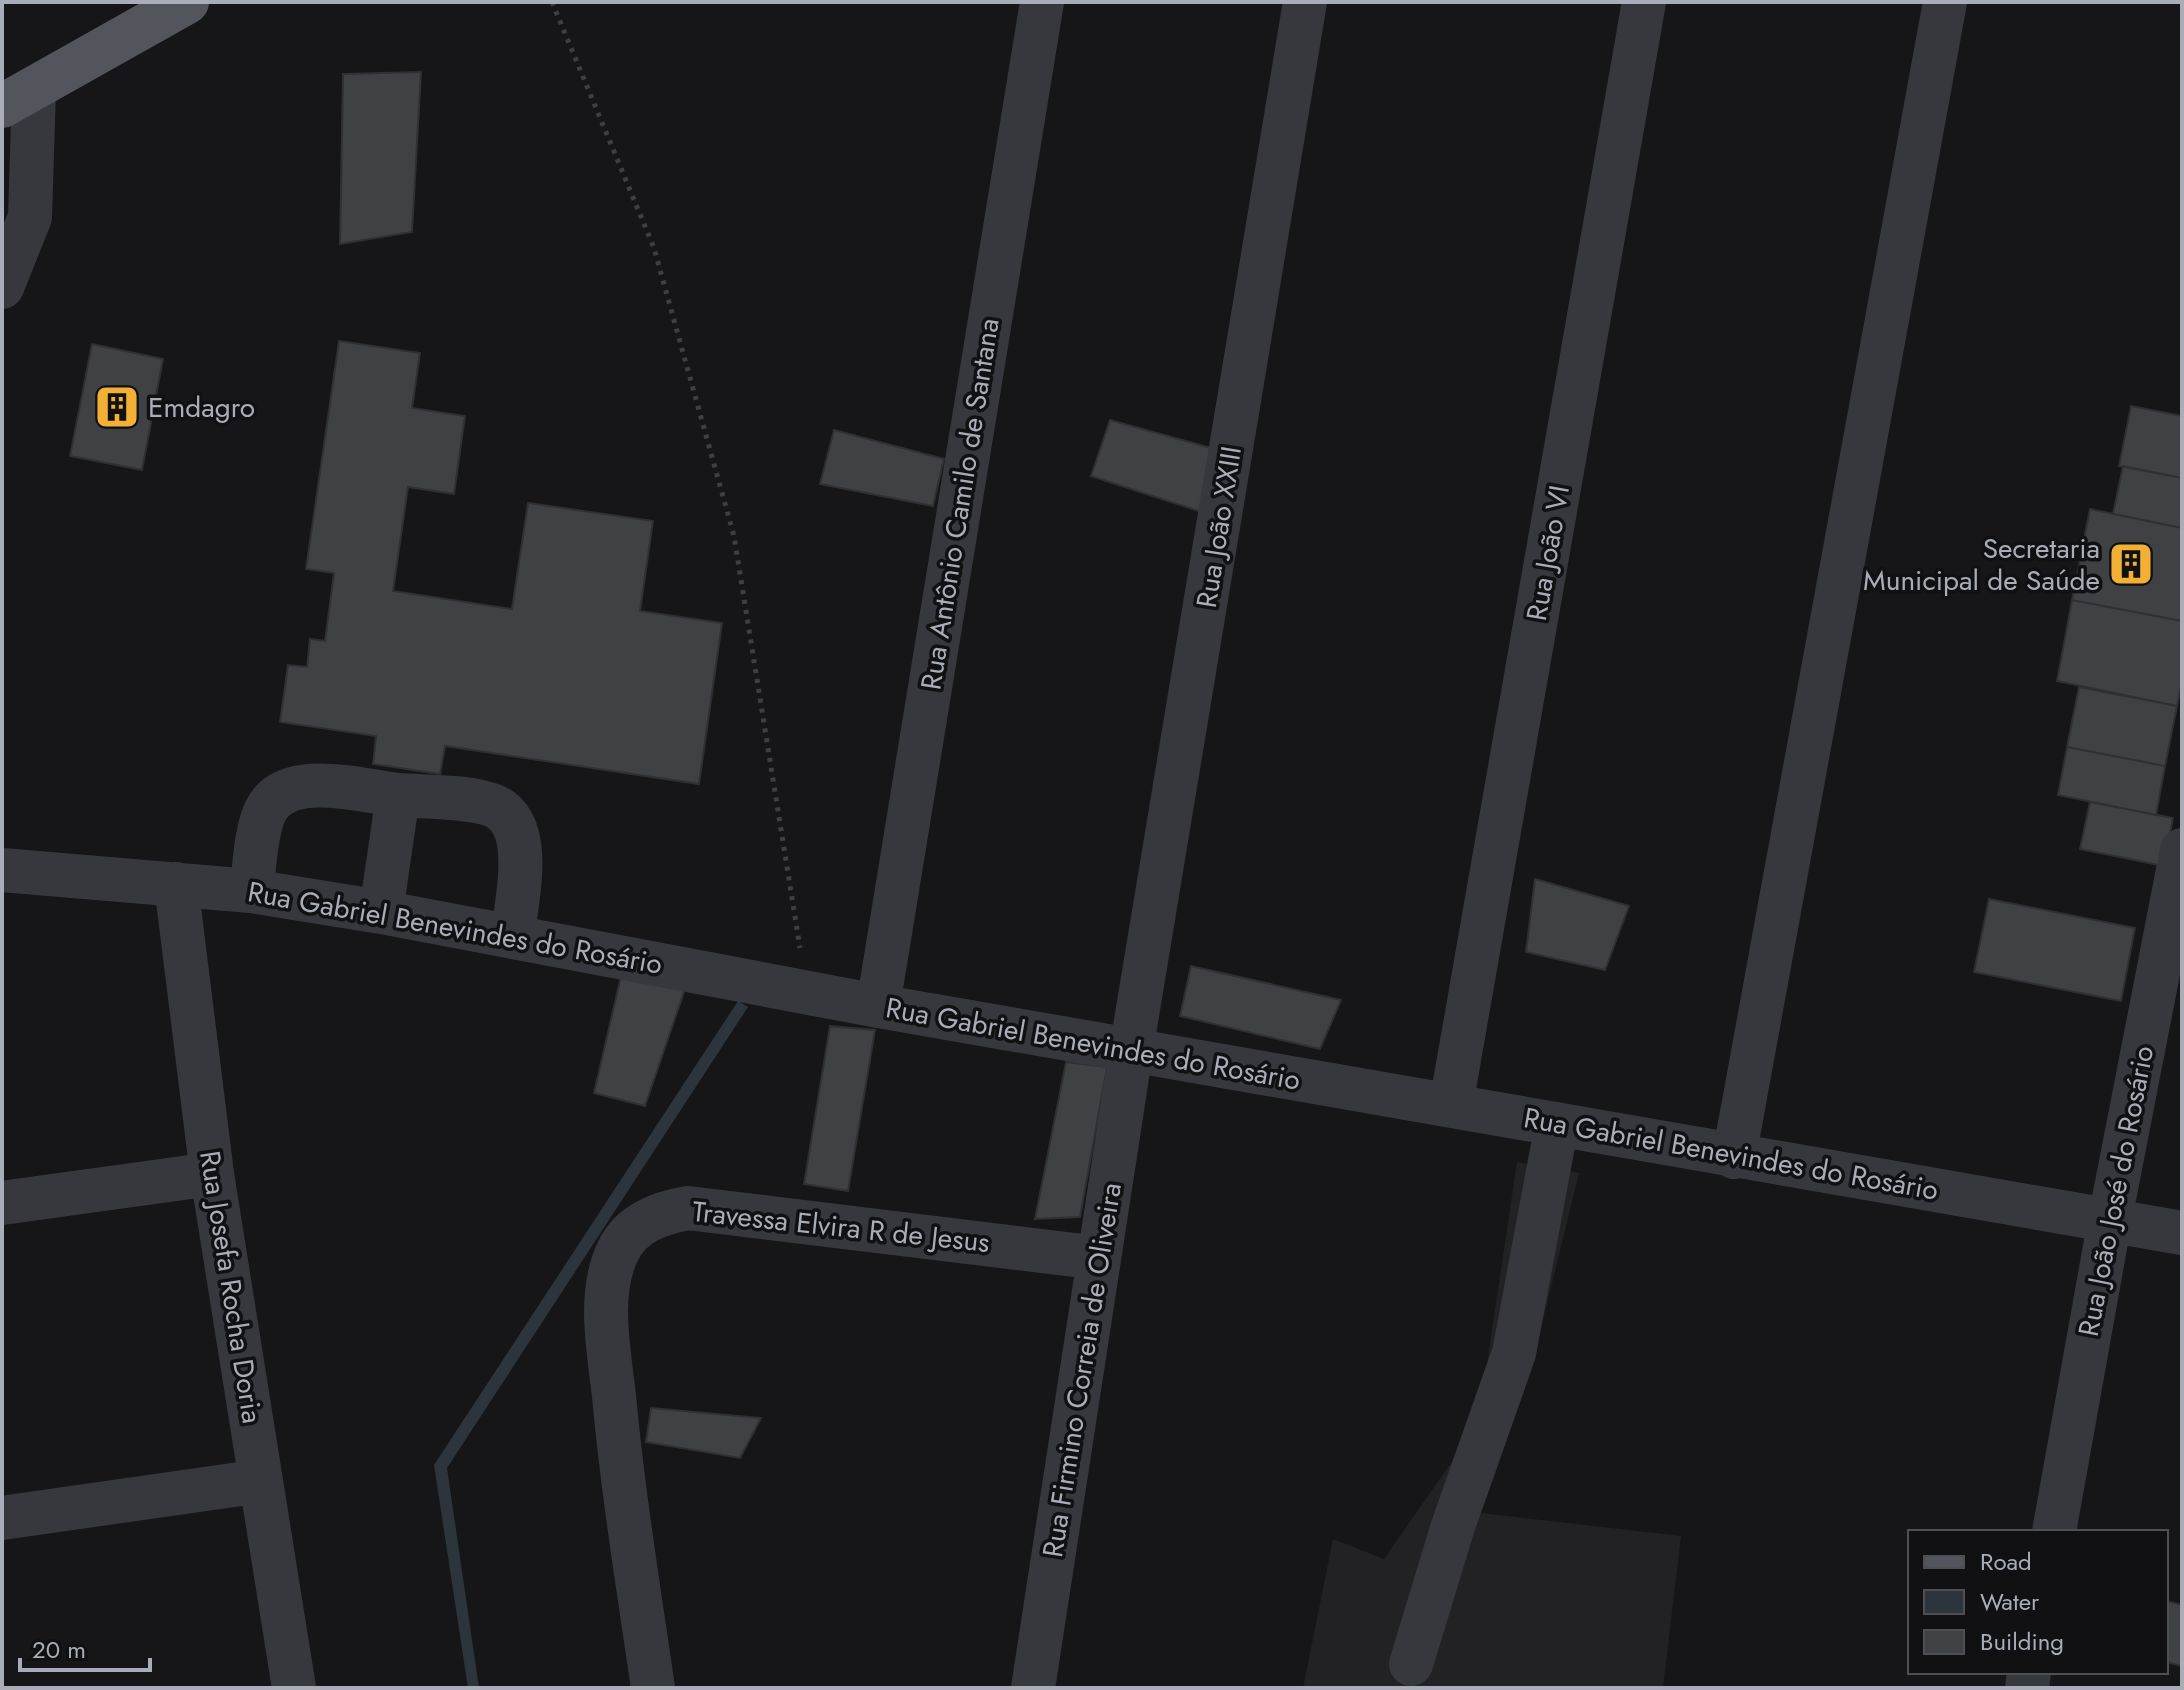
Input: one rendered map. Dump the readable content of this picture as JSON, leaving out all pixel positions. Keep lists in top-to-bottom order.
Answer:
{
  "streets": {
    "street": [
      "Rua Antônio Camilo de Santana",
      "Rua João XXIII",
      "Rua João VI",
      "Rua Gabriel Benevindes do Rosário",
      "Rua João José do Rosário",
      "Travessa Elvira R de Jesus",
      "Rua Josefa Rocha Doria",
      "Rua Firmino Correia de Oliveira"
    ]
  },
  "crossings": [
    ["Rua Antônio Camilo de Santana", "Rua Gabriel Benevindes do Rosário"],
    ["Rua João XXIII", "Rua Gabriel Benevindes do Rosário"],
    ["Rua João XXIII", "Rua Firmino Correia de Oliveira"],
    ["Rua João VI", "Rua Gabriel Benevindes do Rosário"],
    ["Rua Gabriel Benevindes do Rosário", "Rua João José do Rosário"],
    ["Rua Gabriel Benevindes do Rosário", "Rua Josefa Rocha Doria"],
    ["Rua Gabriel Benevindes do Rosário", "Rua Firmino Correia de Oliveira"],
    ["Travessa Elvira R de Jesus", "Rua Firmino Correia de Oliveira"]
  ],
  "places": {
    "building": ["Emdagro", "Secretaria Municipal de Saúde"]
  },
  "legend": ["Road", "Water", "Building"],
  "scale_bar": "20 m"
}
